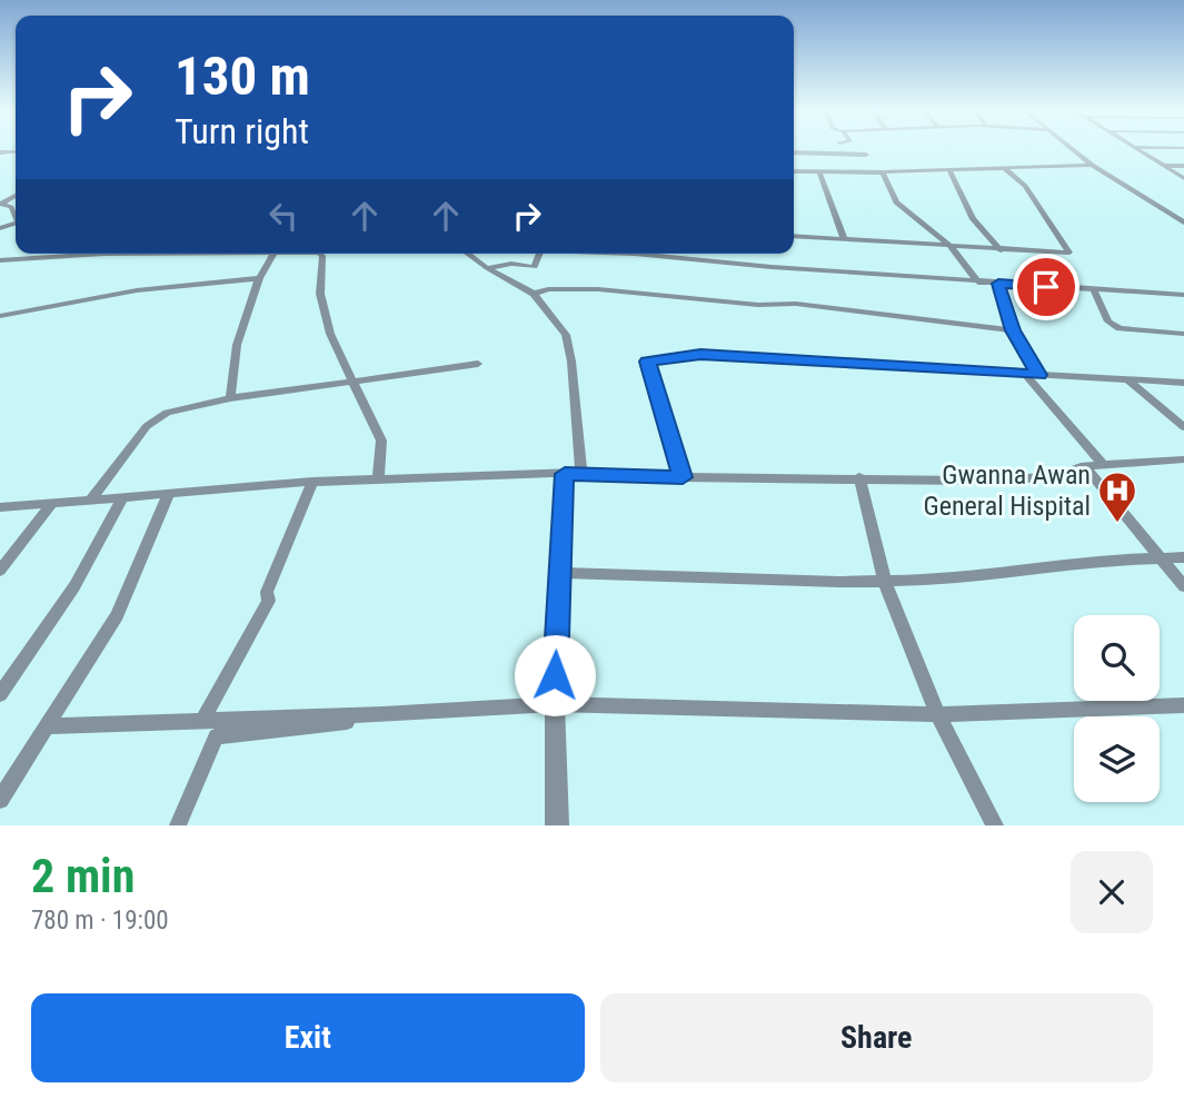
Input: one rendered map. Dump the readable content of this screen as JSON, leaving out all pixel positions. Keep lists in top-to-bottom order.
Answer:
{
  "places": {
    "hospital": ["Gwanna Awan General Hispital"]
  },
  "page": {
    "turn": ["130 m", "Turn right"],
    "heading": ["2 min", "780 m · 19:00"],
    "buttons": ["Exit", "Share"]
  }
}
